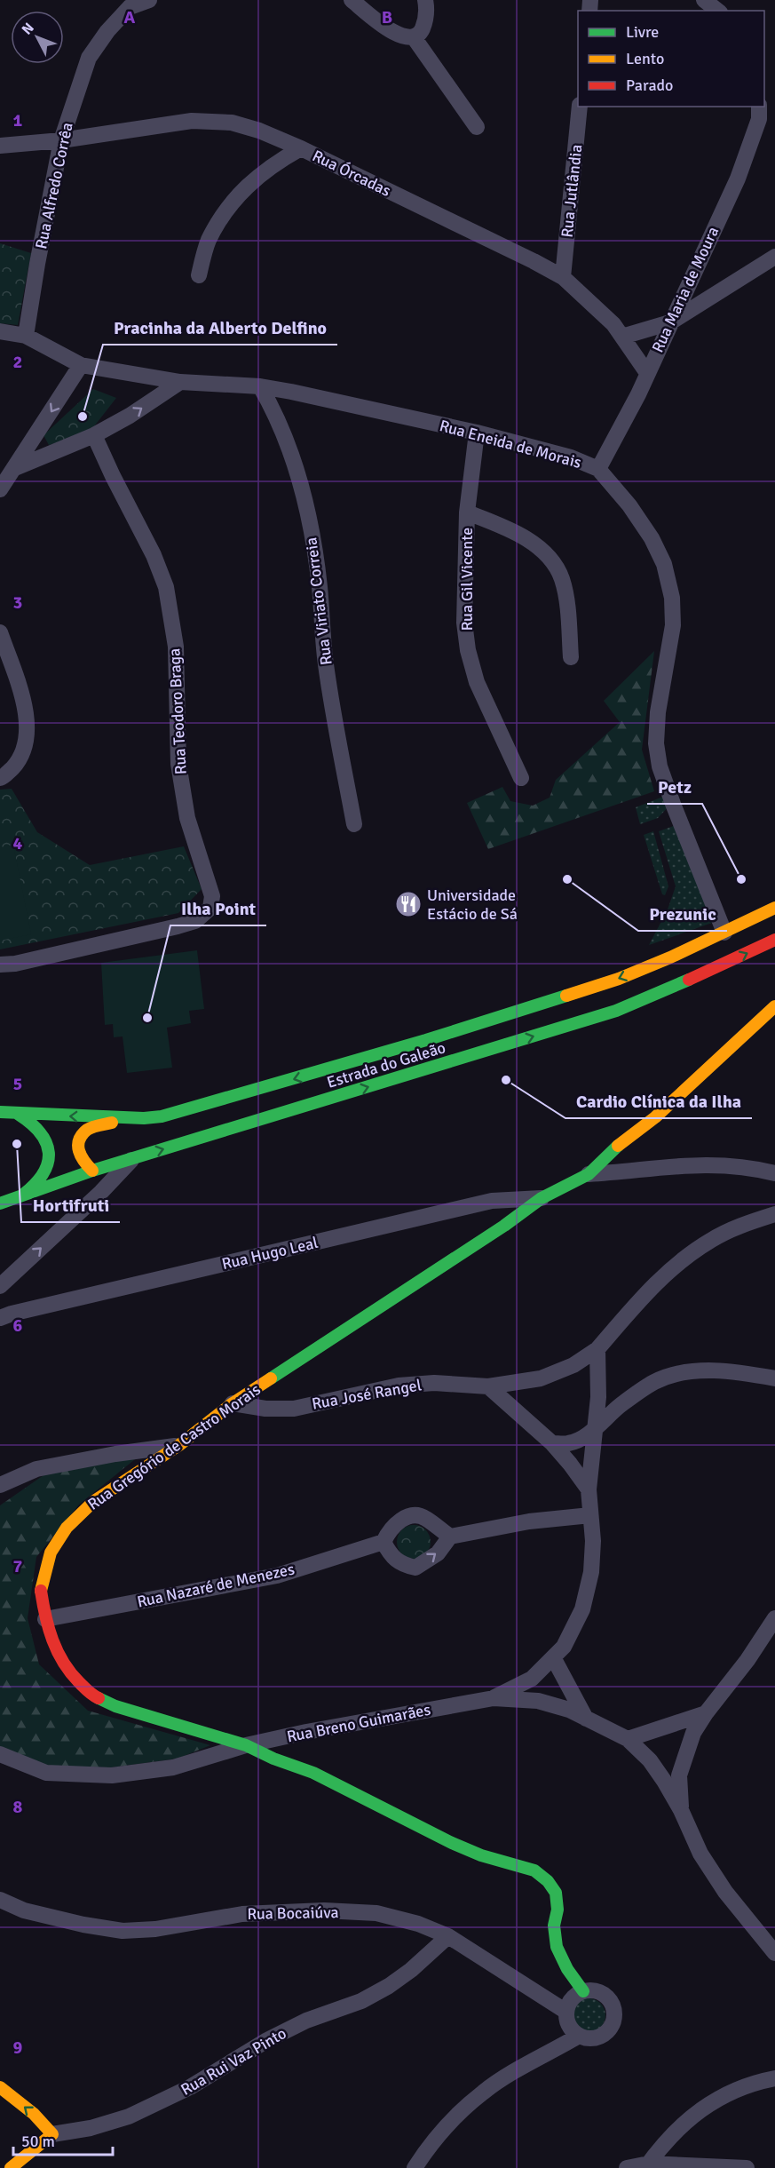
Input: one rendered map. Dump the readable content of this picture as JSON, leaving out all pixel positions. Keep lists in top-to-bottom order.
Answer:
{
  "streets": {
    "main road": ["Estrada do Galeão", "Rua Gregório de Castro Morais", "Rua Rui Vaz Pinto"],
    "street": [
      "Rua Órcadas",
      "Rua Alfredo Corrêa",
      "Rua Jutlândia",
      "Rua Maria de Moura",
      "Rua Eneida de Morais",
      "Rua Gil Vicente",
      "Rua Viriato Correia",
      "Rua Teodoro Braga",
      "Rua Hugo Leal",
      "Rua José Rangel",
      "Rua Nazaré de Menezes",
      "Rua Breno Guimarães",
      "Rua Bocaiúva"
    ]
  },
  "crossings": [
    ["Rua Órcadas", "Rua Alfredo Corrêa"],
    ["Rua Órcadas", "Rua Jutlândia"],
    ["Rua Órcadas", "Rua Maria de Moura"],
    ["Rua Alfredo Corrêa", "Rua Eneida de Morais"],
    ["Rua Maria de Moura", "Rua Eneida de Morais"],
    ["Rua Eneida de Morais", "Rua Gil Vicente"],
    ["Rua Eneida de Morais", "Rua Viriato Correia"],
    ["Rua Eneida de Morais", "Estrada do Galeão"],
    ["Rua Hugo Leal", "Rua Gregório de Castro Morais"],
    ["Rua José Rangel", "Rua Gregório de Castro Morais"],
    ["Rua Gregório de Castro Morais", "Rua Nazaré de Menezes"],
    ["Rua Gregório de Castro Morais", "Rua Breno Guimarães"],
    ["Rua Gregório de Castro Morais", "Rua Bocaiúva"],
    ["Rua Bocaiúva", "Rua Rui Vaz Pinto"]
  ],
  "places": {
    "other": [
      "Pracinha da Alberto Delfino",
      "Prezunic",
      "Petz",
      "Ilha Point",
      "Cardio Clínica da Ilha",
      "Hortifruti"
    ],
    "restaurant": ["Universidade Estácio de Sá"]
  },
  "legend": ["Livre", "Lento", "Parado"],
  "scale_bar": "50 m",
  "north": "top left",
  "grid": {
    "columns": ["A", "B"],
    "rows": [
      "1",
      "2",
      "3",
      "4",
      "5",
      "6",
      "7",
      "8",
      "9"
    ]
  }
}
